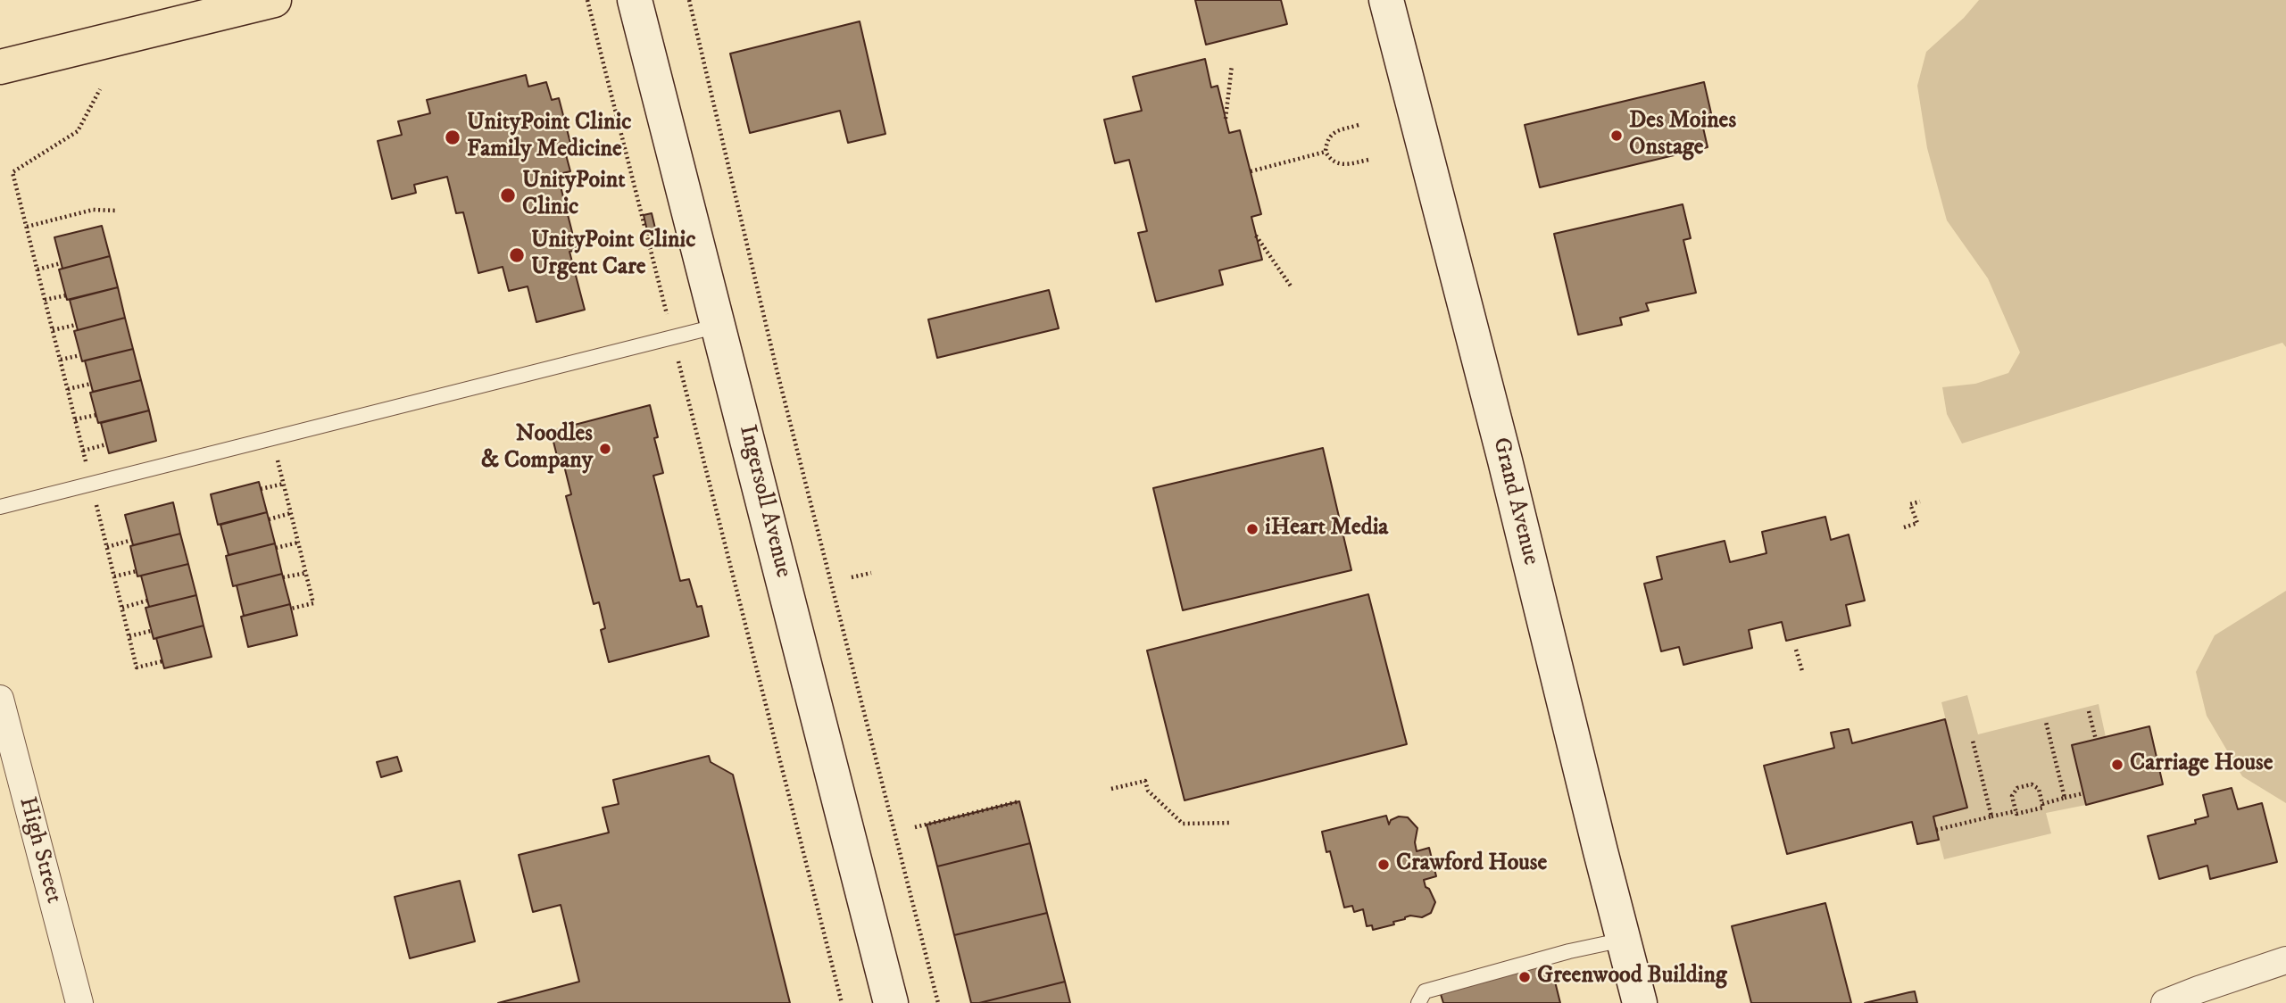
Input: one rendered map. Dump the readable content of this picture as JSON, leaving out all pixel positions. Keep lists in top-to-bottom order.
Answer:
{
  "streets": {
    "main road": ["Ingersoll Avenue", "Grand Avenue"],
    "street": ["High Street"]
  },
  "places": [
    "Des Moines Onstage",
    "UnityPoint Clinic Family Medicine",
    "UnityPoint Clinic",
    "UnityPoint Clinic Urgent Care",
    "Noodles & Company",
    "iHeart Media",
    "Carriage House",
    "Crawford House",
    "Greenwood Building"
  ]
}
